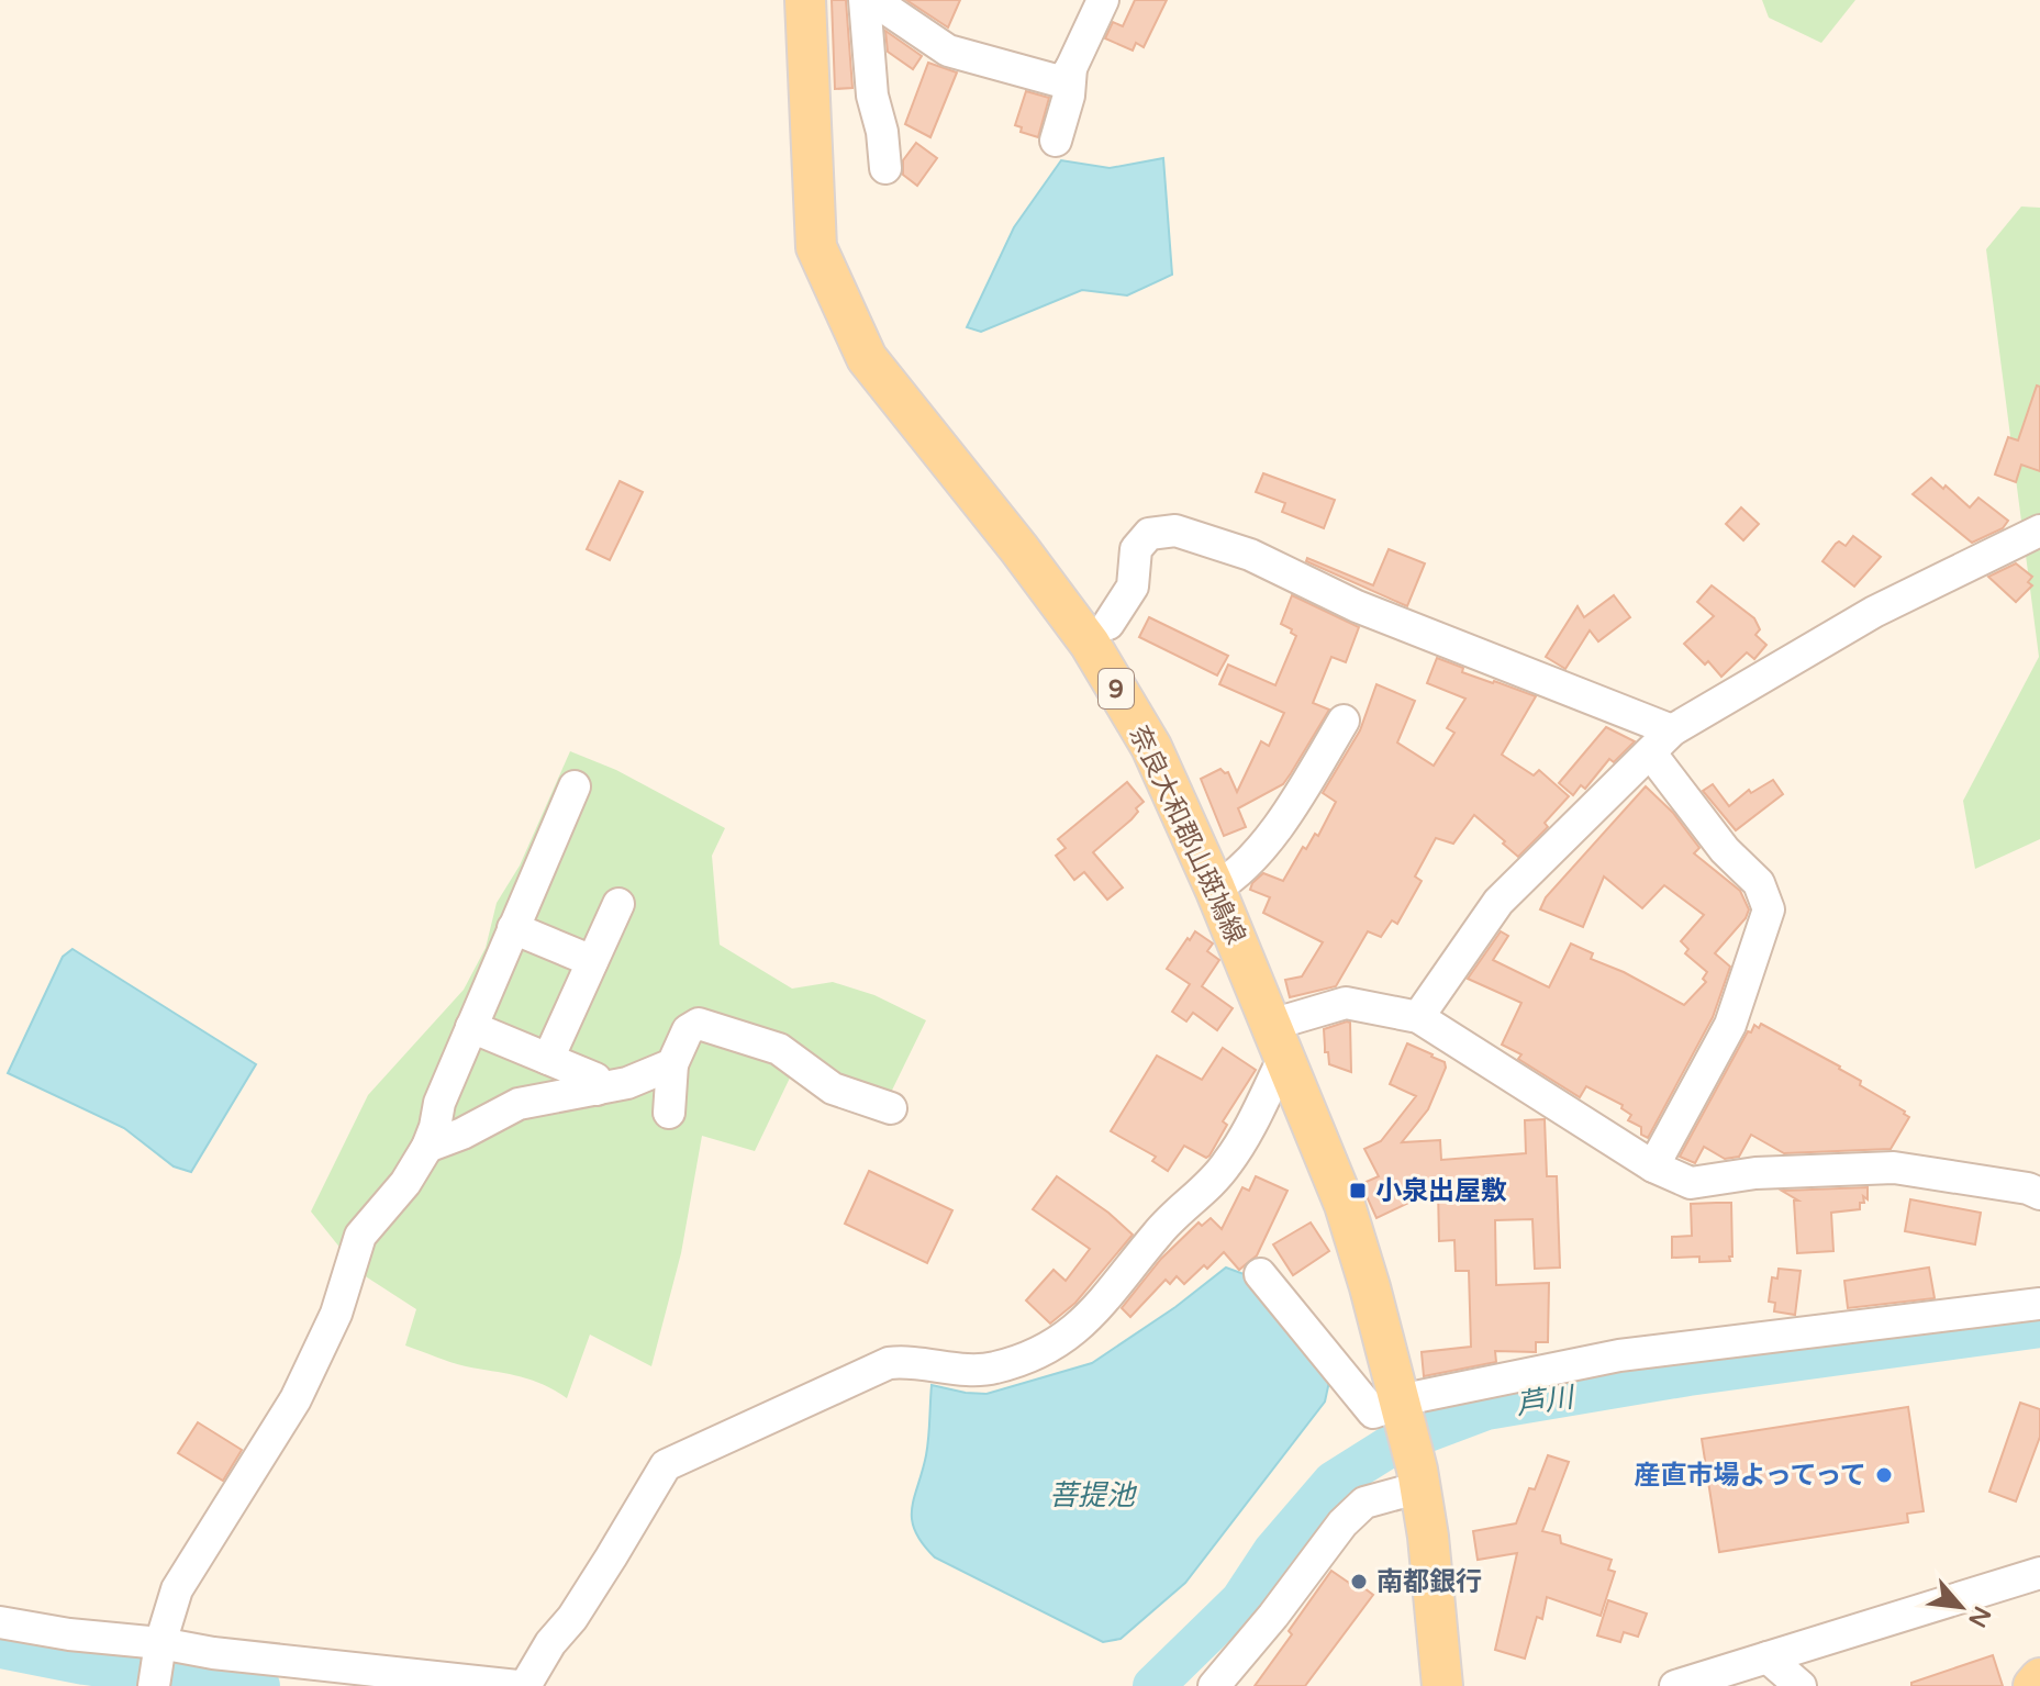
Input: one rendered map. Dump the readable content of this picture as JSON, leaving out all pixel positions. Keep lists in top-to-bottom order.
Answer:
{
  "streets": {
    "main road": ["9", "奈良大和郡山斑鳩線"]
  },
  "water": ["芦川", "菩提池"],
  "places": {
    "transit": ["小泉出屋敷"],
    "other": ["産直市場よってって", "南都銀行"]
  },
  "north": "bottom right"
}
